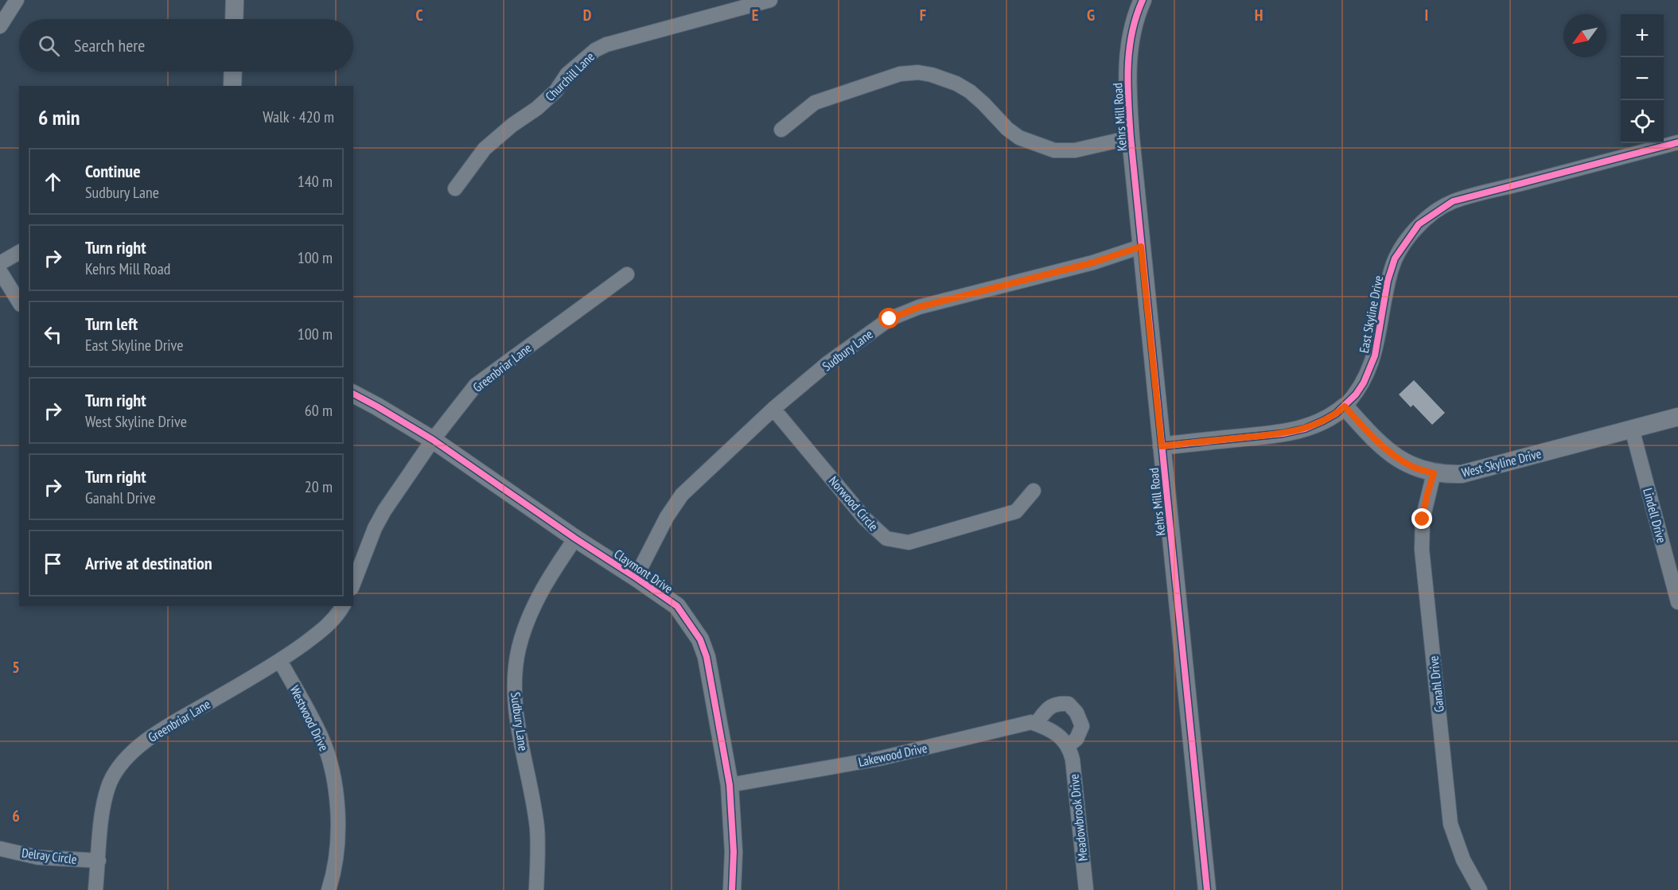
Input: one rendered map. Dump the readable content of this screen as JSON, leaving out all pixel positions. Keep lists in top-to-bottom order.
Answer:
{
  "streets": {
    "street": [
      "Churchill Lane",
      "Kehrs Mill Road",
      "East Skyline Drive",
      "Sudbury Lane",
      "Greenbriar Lane",
      "West Skyline Drive",
      "Norwood Circle",
      "Lindell Drive",
      "Claymont Drive",
      "Ganahl Drive",
      "Westwood Drive",
      "Lakewood Drive",
      "Meadowbrook Drive",
      "Delray Circle"
    ]
  },
  "crossings": [
    ["Kehrs Mill Road", "East Skyline Drive"],
    ["Kehrs Mill Road", "Sudbury Lane"],
    ["East Skyline Drive", "West Skyline Drive"],
    ["Sudbury Lane", "Norwood Circle"],
    ["Sudbury Lane", "Claymont Drive"],
    ["Greenbriar Lane", "Claymont Drive"],
    ["Greenbriar Lane", "Westwood Drive"],
    ["Greenbriar Lane", "Delray Circle"],
    ["West Skyline Drive", "Lindell Drive"],
    ["West Skyline Drive", "Ganahl Drive"],
    ["Claymont Drive", "Lakewood Drive"],
    ["Lakewood Drive", "Meadowbrook Drive"]
  ],
  "north": "bottom left",
  "page": {
    "map_buttons": ["+", "−"],
    "search": "Search here",
    "heading": ["6 min", "Walk · 420 m"],
    "list": [
      ["Continue", "Sudbury Lane", "140 m"],
      ["Turn right", "Kehrs Mill Road", "100 m"],
      ["Turn left", "East Skyline Drive", "100 m"],
      ["Turn right", "West Skyline Drive", "60 m"],
      ["Turn right", "Ganahl Drive", "20 m"],
      "Arrive at destination"
    ]
  },
  "grid": {
    "columns": [
      "C",
      "D",
      "E",
      "F",
      "G",
      "H",
      "I"
    ],
    "rows": ["5", "6"]
  }
}
